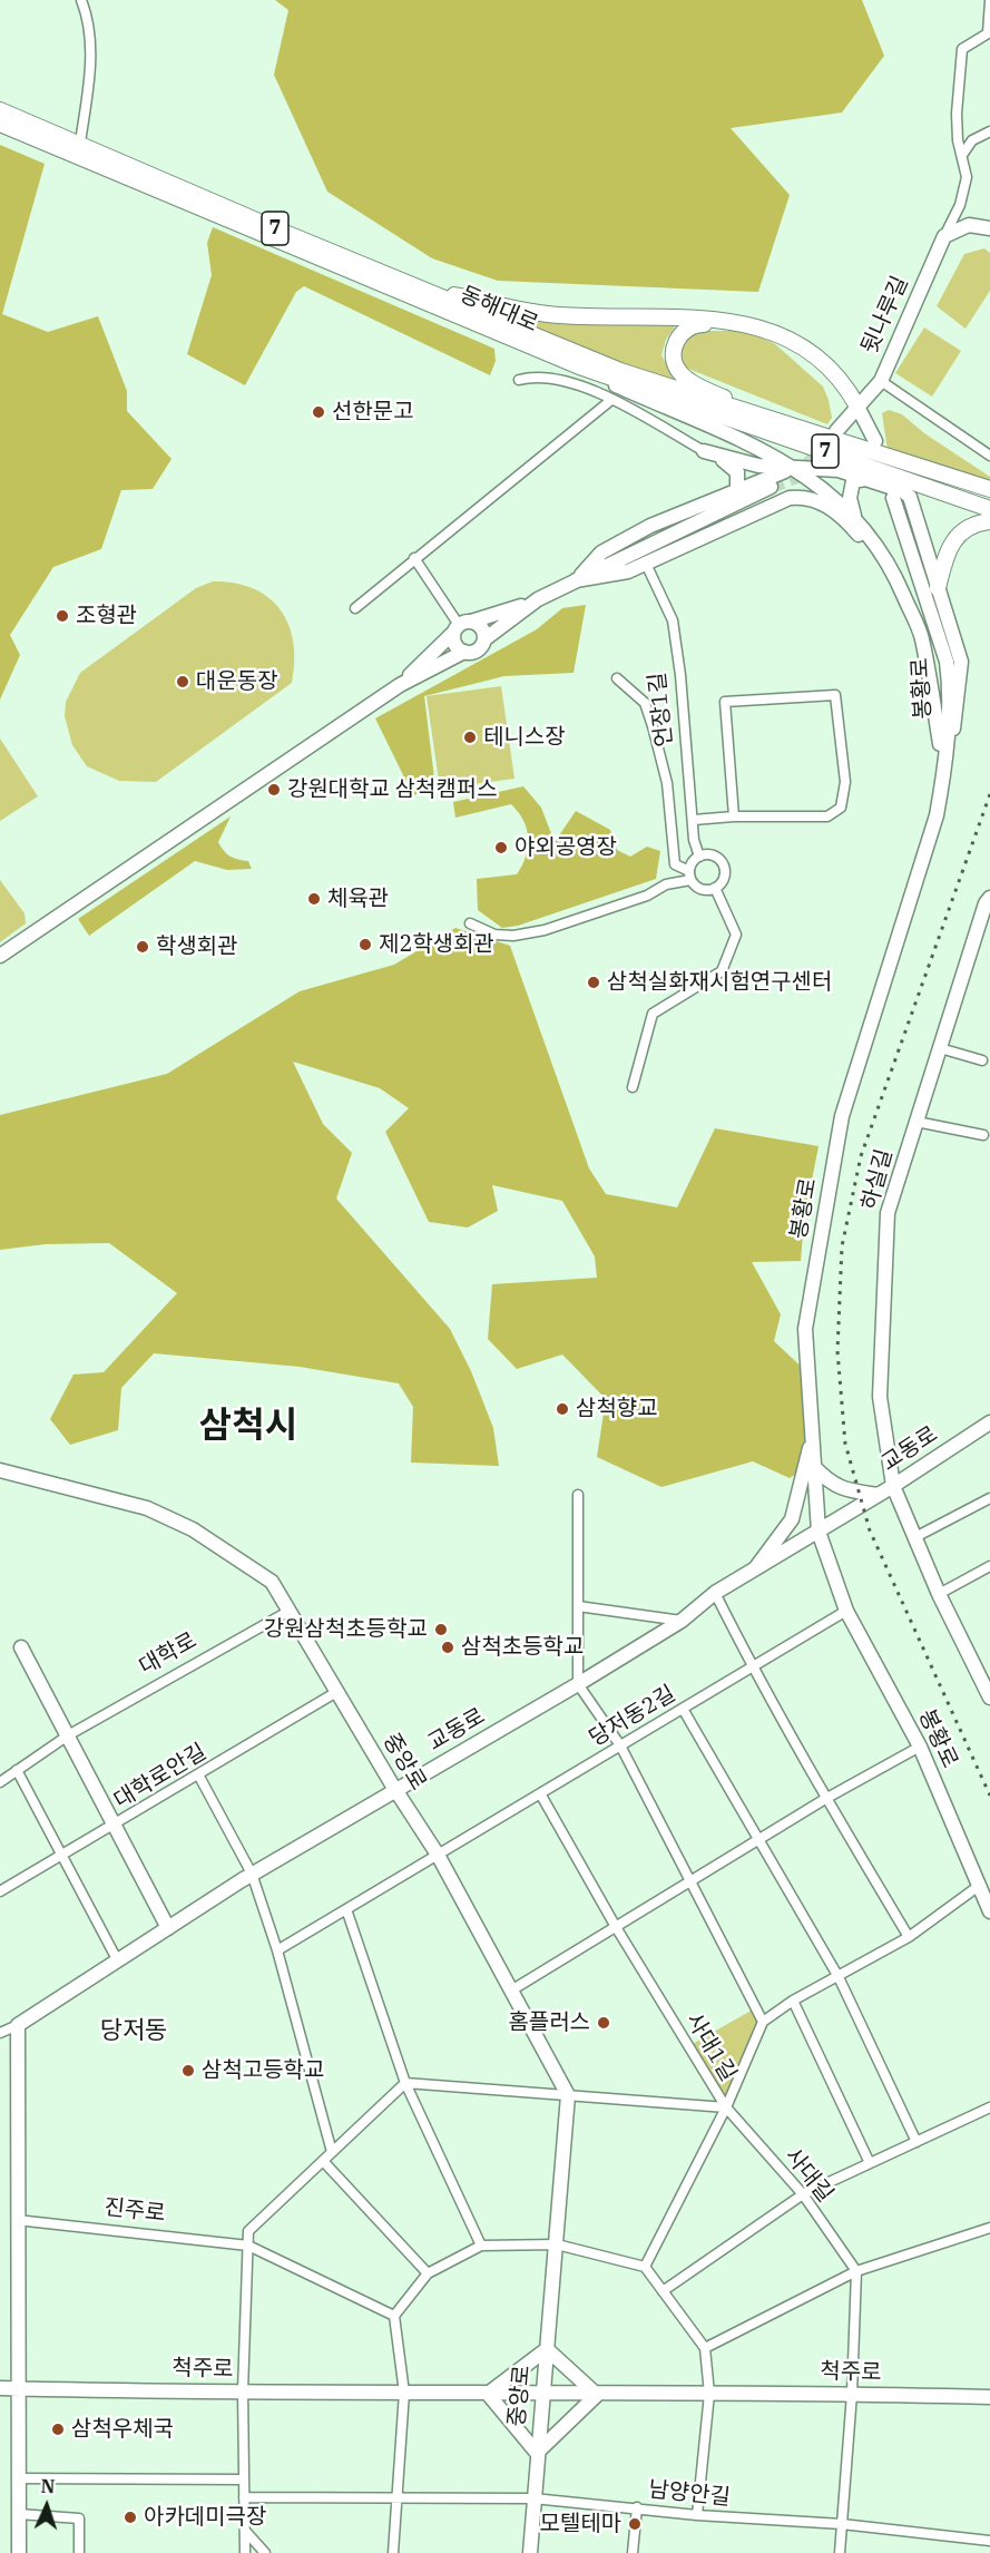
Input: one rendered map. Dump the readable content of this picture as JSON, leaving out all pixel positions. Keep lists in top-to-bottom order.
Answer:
{
  "streets": {
    "main road": ["7", "동해대로"],
    "street": [
      "뒷나루길",
      "봉황로",
      "언장1길",
      "하실길",
      "교동로",
      "대학로",
      "당저동2길",
      "중앙로",
      "대학로안길",
      "사대1길",
      "사대길",
      "진주로",
      "척주로",
      "남양안길"
    ]
  },
  "crossings": [
    ["봉황로", "교동로"],
    ["봉황로", "당저동2길"],
    ["하실길", "교동로"],
    ["교동로", "중앙로"],
    ["대학로", "중앙로"],
    ["당저동2길", "중앙로"],
    ["당저동2길", "사대1길"],
    ["중앙로", "대학로안길"],
    ["중앙로", "척주로"],
    ["중앙로", "남양안길"],
    ["사대1길", "사대길"]
  ],
  "districts": ["삼척시", "당저동"],
  "places": [
    "선한문고",
    "조형관",
    "대운동장",
    "테니스장",
    "강원대학교 삼척캠퍼스",
    "야외공영장",
    "체육관",
    "제2학생회관",
    "학생회관",
    "삼척실화재시험연구센터",
    "삼척향교",
    "강원삼척초등학교",
    "삼척초등학교",
    "홈플러스",
    "삼척고등학교",
    "삼척우체국",
    "아카데미극장",
    "모텔테마"
  ],
  "north": "top"
}
